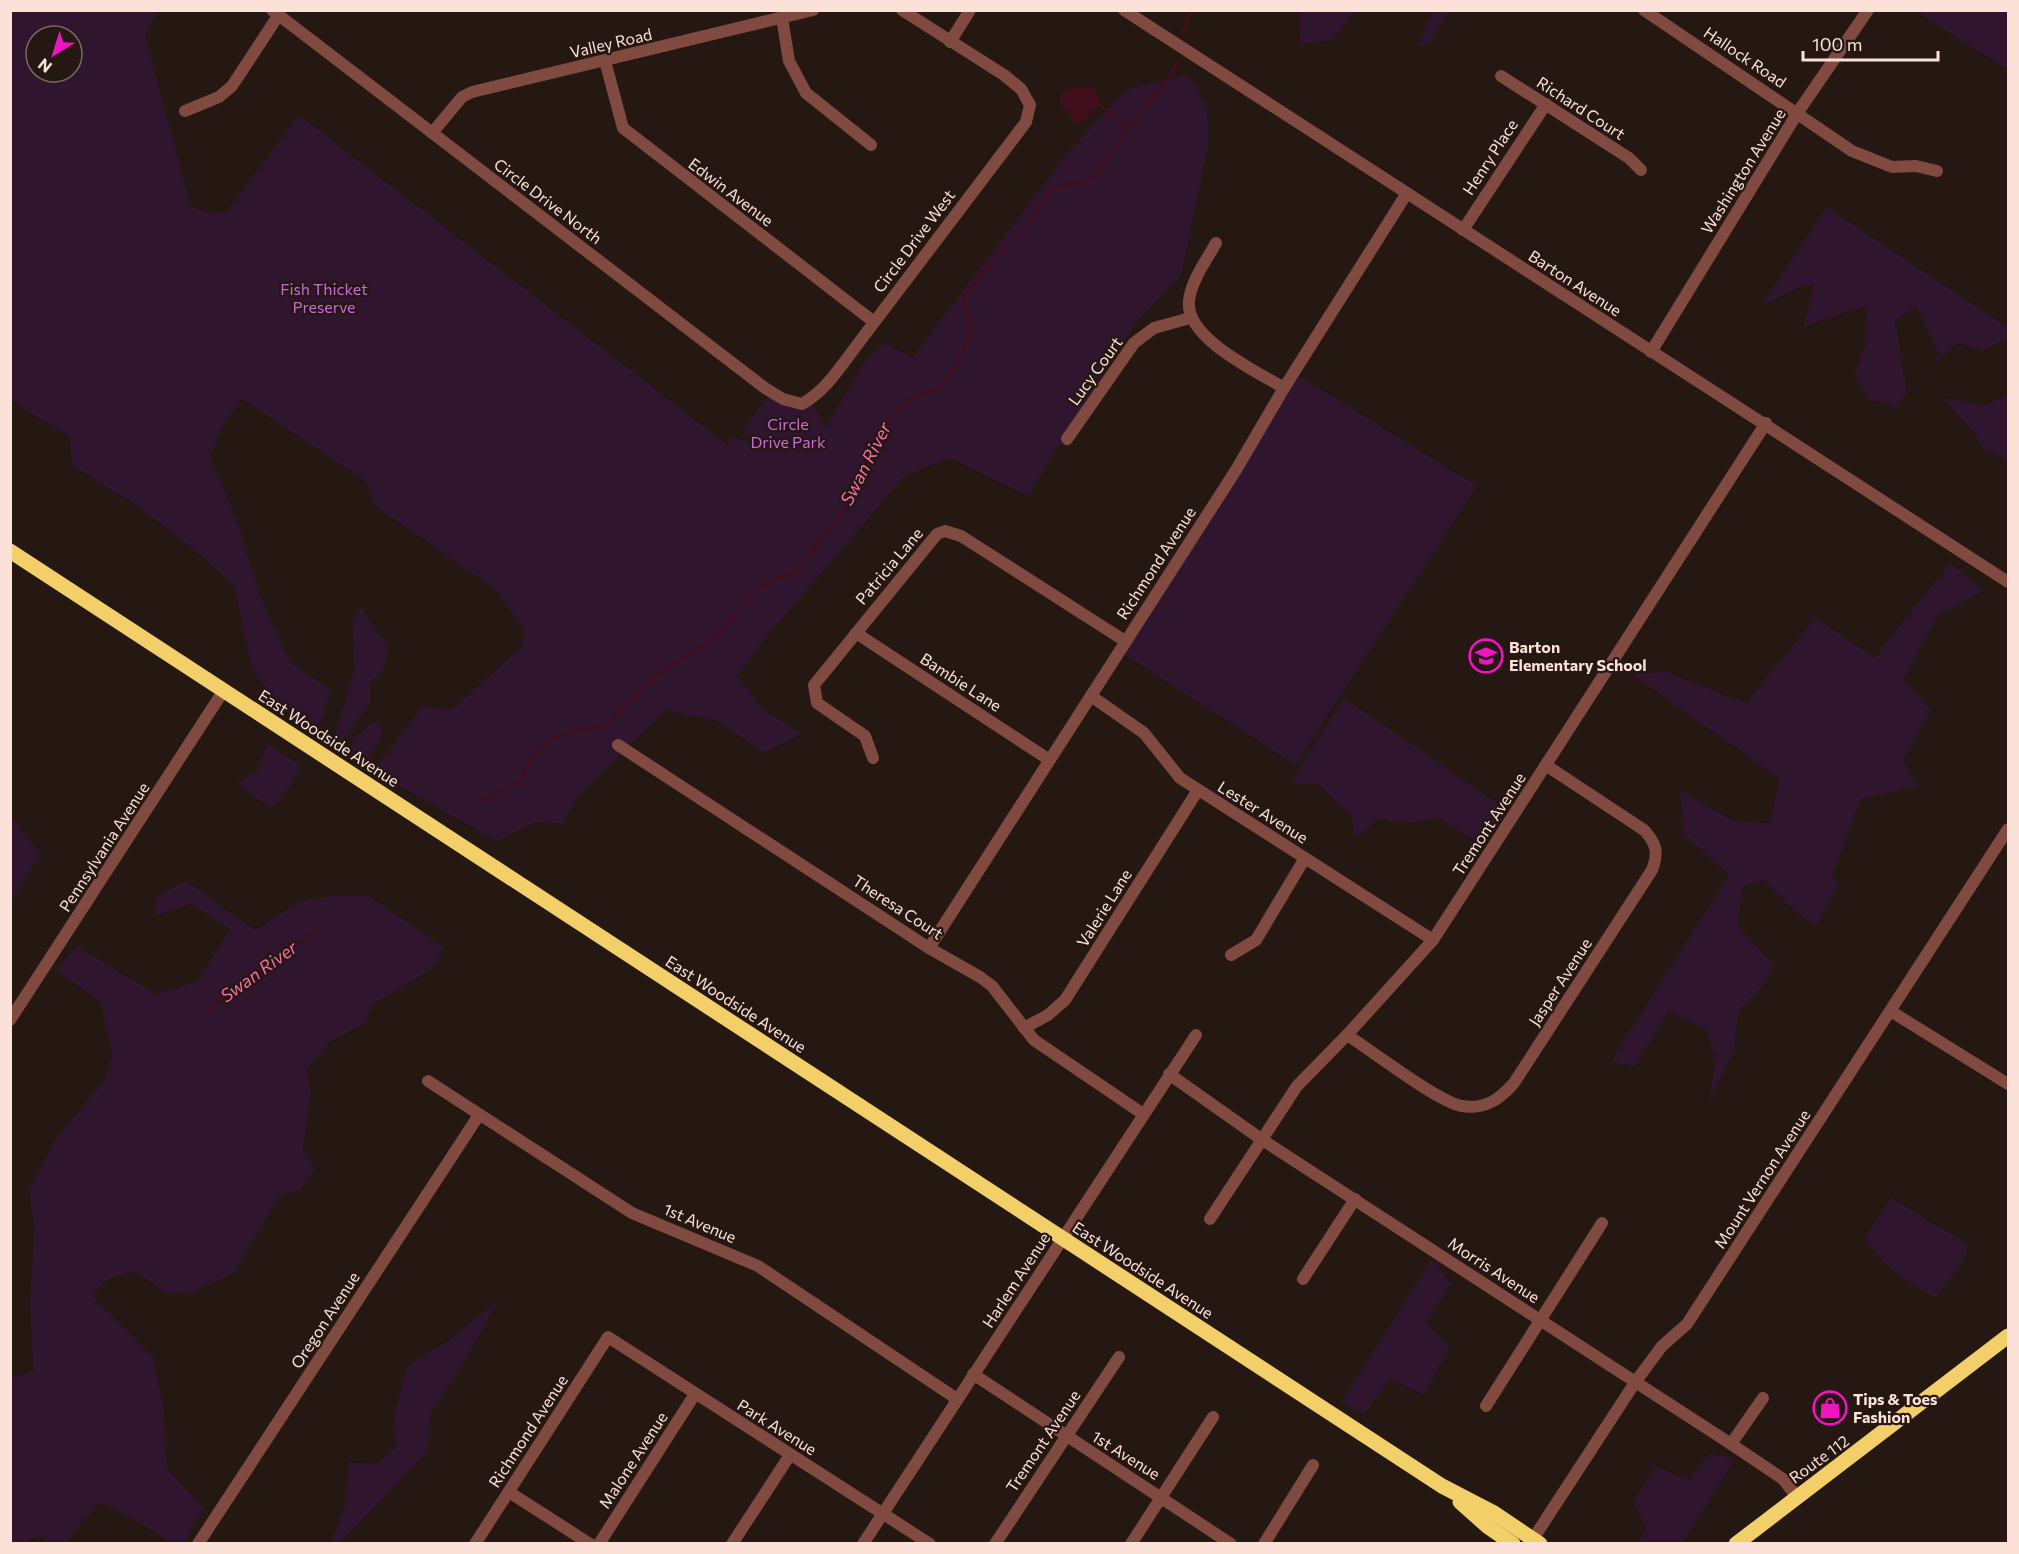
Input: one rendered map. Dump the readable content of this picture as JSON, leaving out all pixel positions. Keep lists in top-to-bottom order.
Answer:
{
  "streets": {
    "main road": ["East Woodside Avenue", "Route 112"],
    "street": [
      "Valley Road",
      "Hallock Road",
      "Richard Court",
      "Henry Place",
      "Washington Avenue",
      "Edwin Avenue",
      "Circle Drive North",
      "Circle Drive West",
      "Barton Avenue",
      "Lucy Court",
      "Richmond Avenue",
      "Patricia Lane",
      "Bambie Lane",
      "Lester Avenue",
      "Tremont Avenue",
      "Pennsylvania Avenue",
      "Theresa Court",
      "Valerie Lane",
      "Jasper Avenue",
      "Mount Vernon Avenue",
      "1st Avenue",
      "Morris Avenue",
      "Harlem Avenue",
      "Oregon Avenue",
      "Park Avenue",
      "Malone Avenue"
    ]
  },
  "crossings": [
    ["Valley Road", "Edwin Avenue"],
    ["Valley Road", "Circle Drive North"],
    ["Hallock Road", "Washington Avenue"],
    ["Richard Court", "Henry Place"],
    ["Henry Place", "Barton Avenue"],
    ["Washington Avenue", "Barton Avenue"],
    ["Edwin Avenue", "Circle Drive West"],
    ["Circle Drive North", "Circle Drive West"],
    ["Barton Avenue", "Richmond Avenue"],
    ["Barton Avenue", "Tremont Avenue"],
    ["Richmond Avenue", "Patricia Lane"],
    ["Richmond Avenue", "Bambie Lane"],
    ["Richmond Avenue", "Lester Avenue"],
    ["Richmond Avenue", "Theresa Court"],
    ["Richmond Avenue", "Park Avenue"],
    ["Patricia Lane", "Bambie Lane"],
    ["East Woodside Avenue", "Pennsylvania Avenue"],
    ["East Woodside Avenue", "Mount Vernon Avenue"],
    ["East Woodside Avenue", "Harlem Avenue"],
    ["Lester Avenue", "Tremont Avenue"],
    ["Lester Avenue", "Valerie Lane"],
    ["Tremont Avenue", "Jasper Avenue"],
    ["Tremont Avenue", "1st Avenue"],
    ["Tremont Avenue", "Morris Avenue"],
    ["Theresa Court", "Valerie Lane"],
    ["Theresa Court", "Harlem Avenue"],
    ["Mount Vernon Avenue", "Morris Avenue"],
    ["1st Avenue", "Harlem Avenue"],
    ["1st Avenue", "Oregon Avenue"],
    ["Morris Avenue", "Harlem Avenue"],
    ["Morris Avenue", "Route 112"],
    ["Harlem Avenue", "Park Avenue"],
    ["Park Avenue", "Malone Avenue"]
  ],
  "water": ["Swan River"],
  "parks": ["Fish Thicket Preserve", "Circle Drive Park"],
  "places": {
    "school or university": ["Barton Elementary School"],
    "shop": ["Tips & Toes Fashion"]
  },
  "scale_bar": "100 m",
  "north": "bottom left"
}
